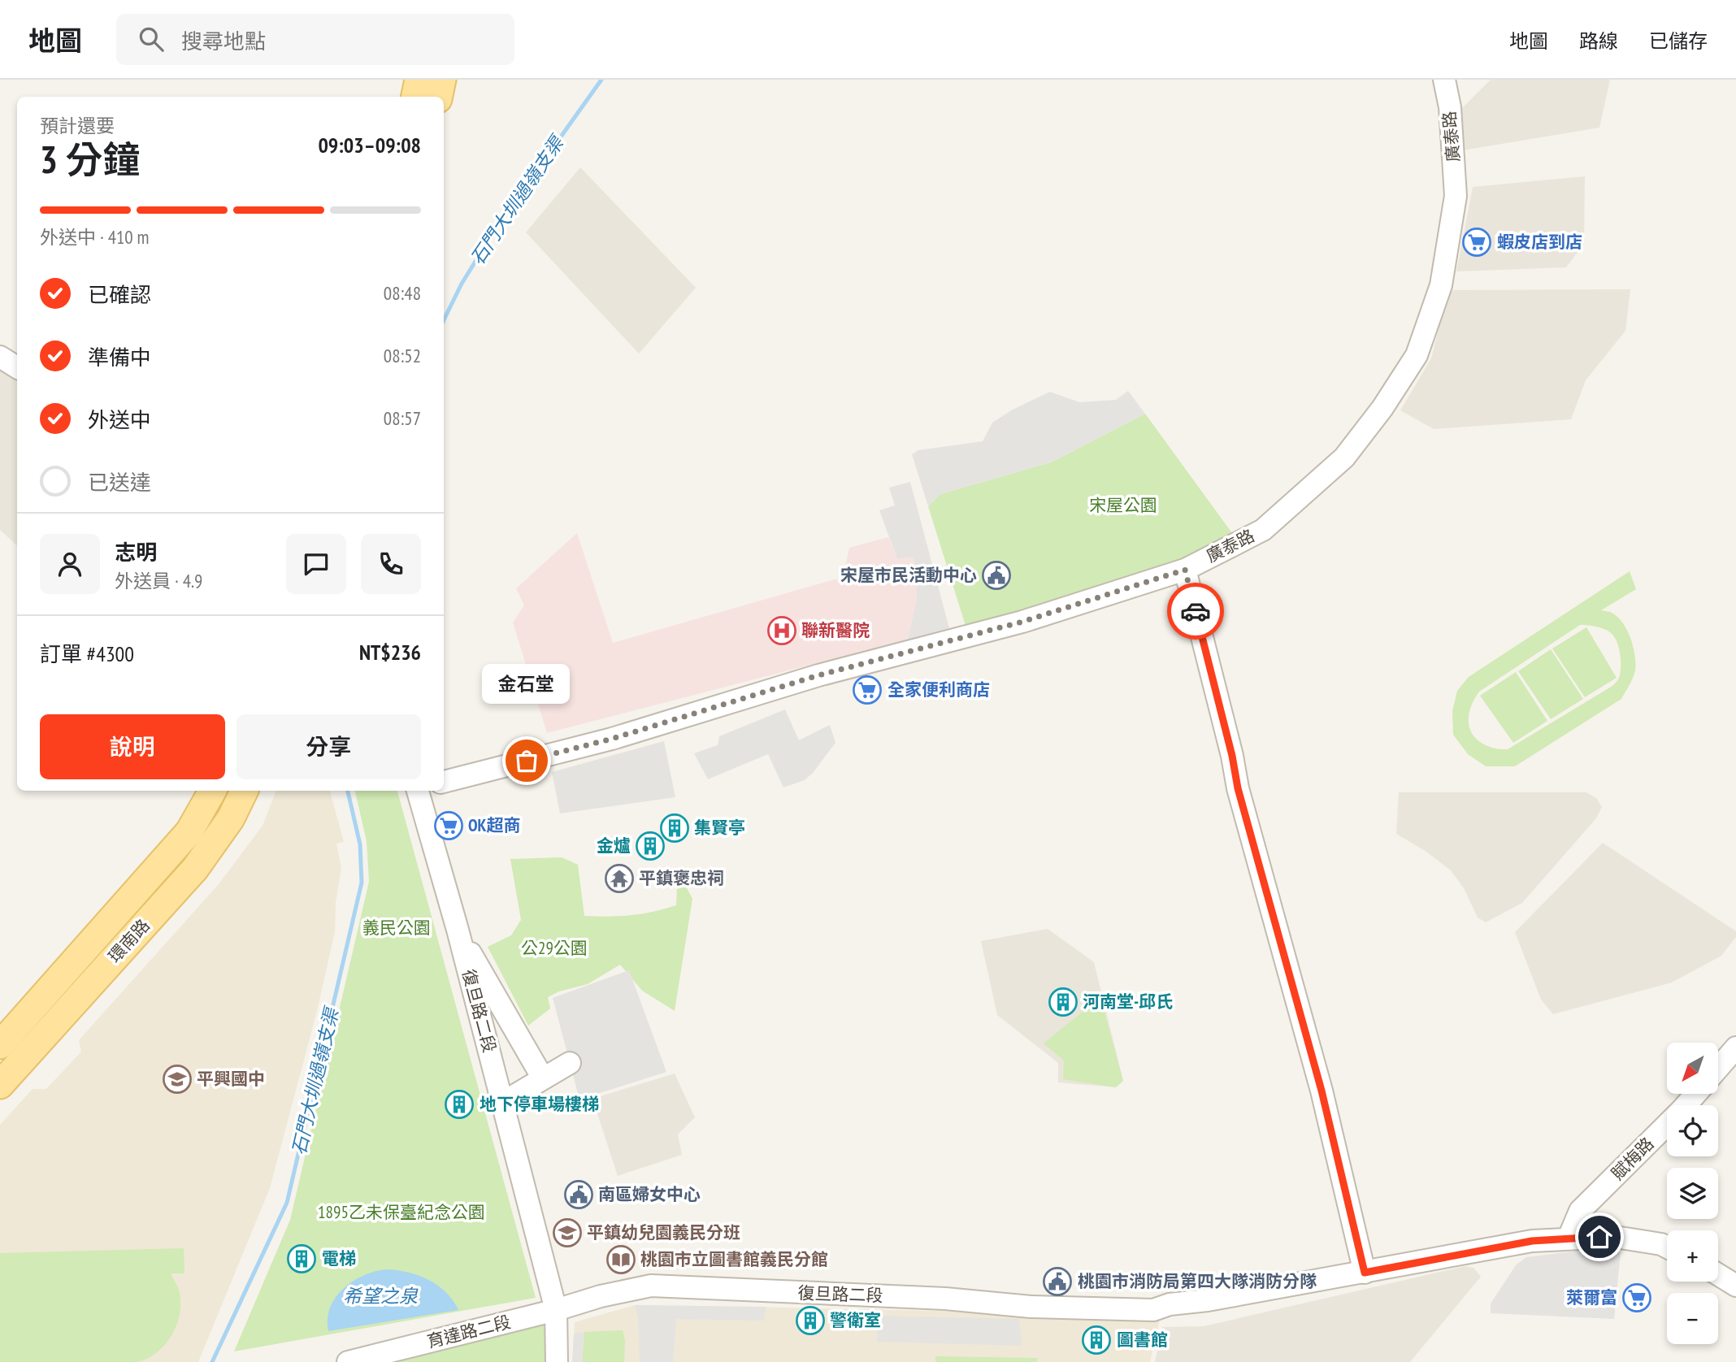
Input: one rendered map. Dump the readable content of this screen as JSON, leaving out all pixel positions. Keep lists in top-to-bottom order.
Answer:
{
  "streets": {
    "main road": ["環南路"],
    "street": [
      "廣泰路",
      "復旦路二段",
      "賦梅路",
      "育達路二段"
    ]
  },
  "crossings": [
    ["復旦路二段", "賦梅路"],
    ["復旦路二段", "育達路二段"]
  ],
  "water": ["石門大圳過嶺支渠", "希望之泉"],
  "parks": [
    "宋屋公園",
    "義民公園",
    "公29公園",
    "1895乙未保臺紀念公園"
  ],
  "places": {
    "supermarket": [
      "蝦皮店到店",
      "全家便利商店",
      "OK超商",
      "萊爾富"
    ],
    "public building": ["宋屋市民活動中心", "南區婦女中心", "桃園市消防局第四大隊消防分隊"],
    "hospital": ["聯新醫院"],
    "other": ["金石堂"],
    "building": [
      "集賢亭",
      "金爐",
      "河南堂-邱氏",
      "地下停車場樓梯",
      "電梯",
      "警衛室",
      "圖書館"
    ],
    "temple": ["平鎮褒忠祠"],
    "school or university": ["平興國中", "平鎮幼兒園義民分班"],
    "library": ["桃園市立圖書館義民分館"]
  },
  "north": "bottom left",
  "page": {
    "header": "地圖",
    "search": "搜尋地點",
    "nav": ["地圖", "路線", "已儲存"],
    "heading": ["3 分鐘", "預計還要", "09:03–09:08"],
    "panel": [
      "志明",
      "外送員 · 4.9",
      "訂單 #4300",
      "NT$236"
    ],
    "bar": "外送中 · 410 m",
    "list": [
      ["已確認", "08:48"],
      ["準備中", "08:52"],
      ["外送中", "08:57"],
      "已送達"
    ],
    "bubble": "金石堂",
    "buttons": ["說明", "分享"],
    "map_buttons": ["+", "−"]
  }
}
